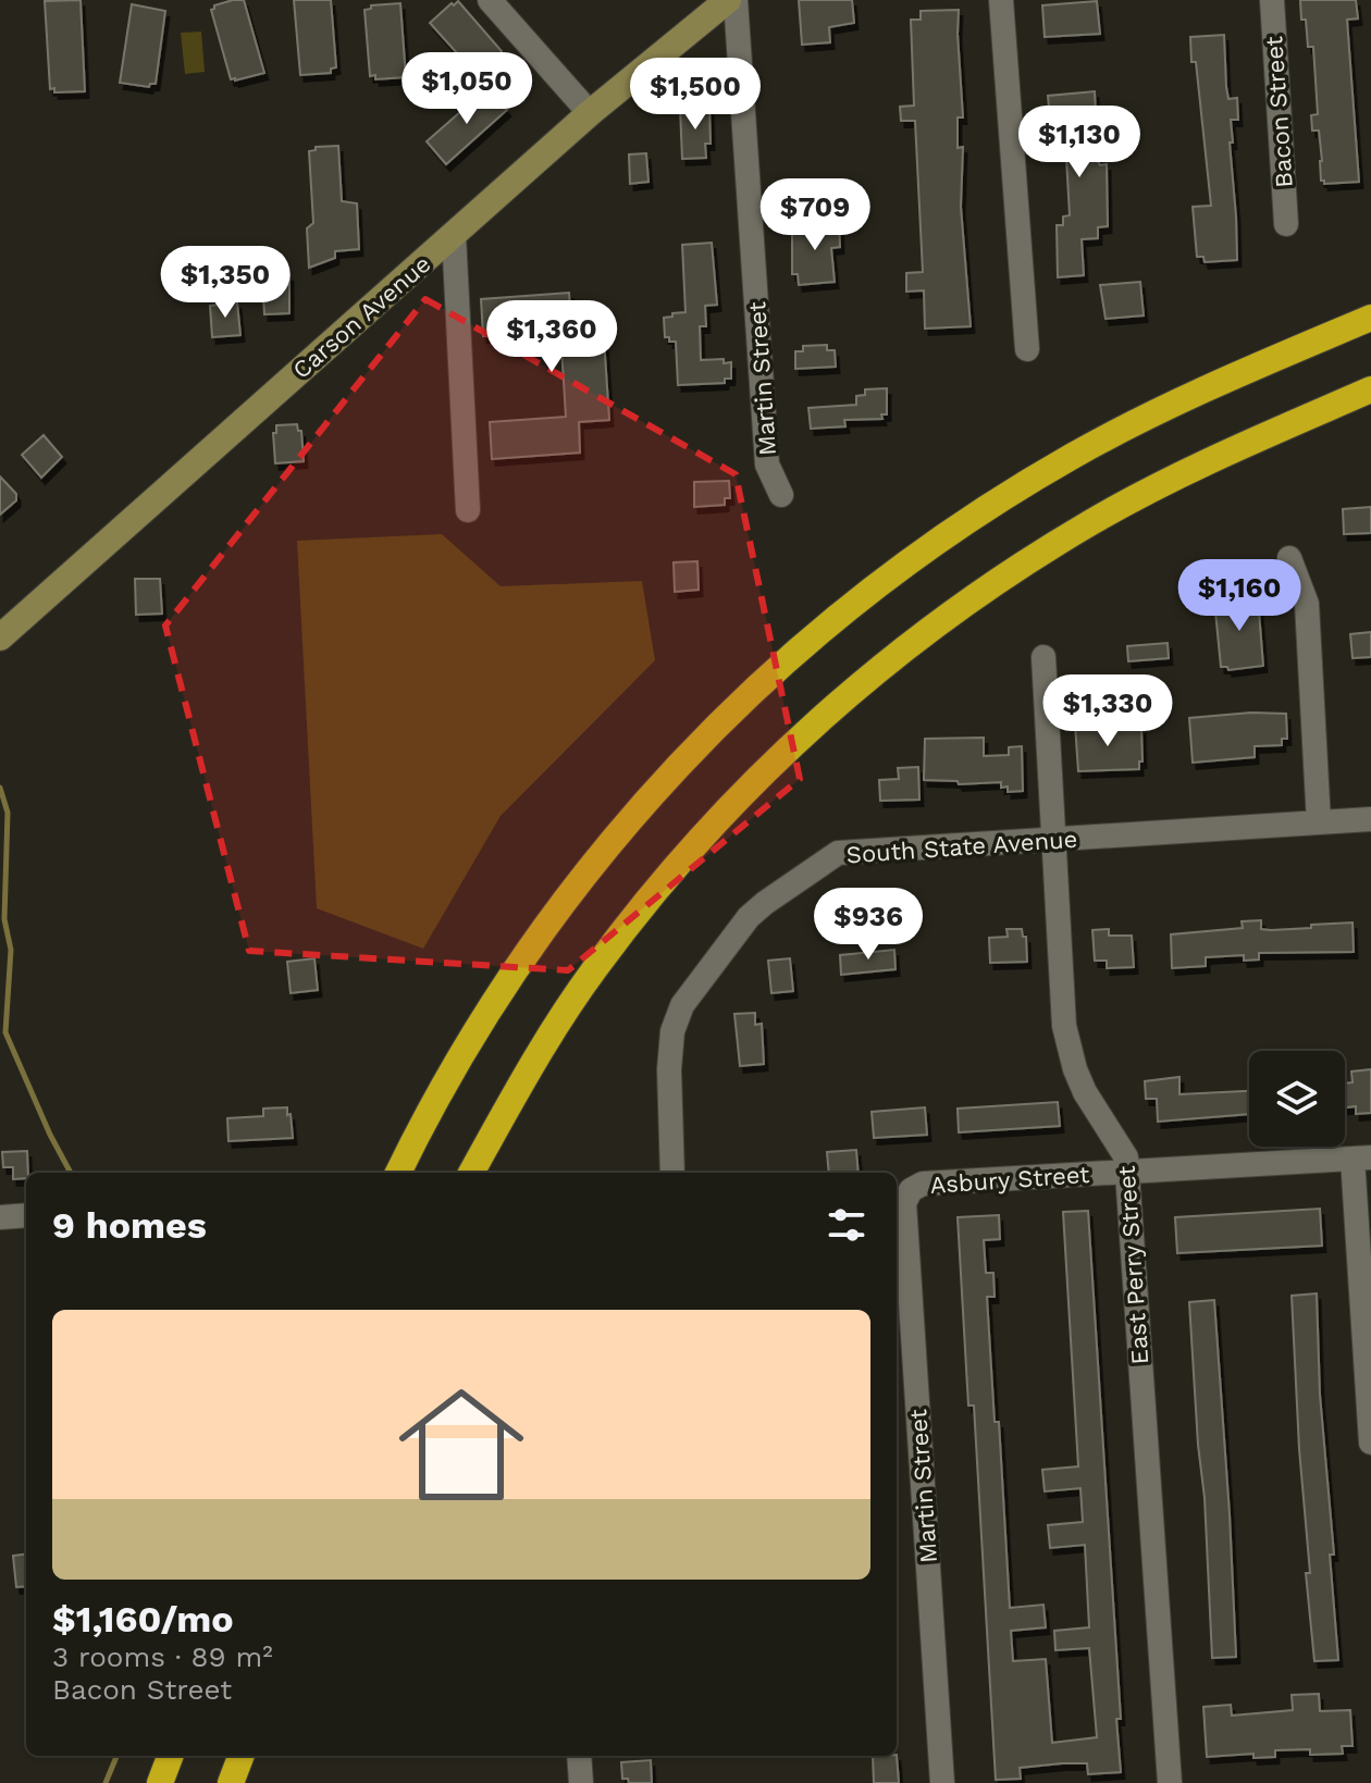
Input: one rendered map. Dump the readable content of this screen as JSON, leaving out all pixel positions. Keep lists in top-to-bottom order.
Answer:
{
  "streets": {
    "main road": ["Carson Avenue"],
    "street": [
      "Bacon Street",
      "Martin Street",
      "South State Avenue",
      "Asbury Street",
      "East Perry Street"
    ]
  },
  "crossings": [
    ["Martin Street", "Asbury Street"],
    ["South State Avenue", "East Perry Street"],
    ["Asbury Street", "East Perry Street"]
  ],
  "page": {
    "price": [
      "$1,050",
      "$1,500",
      "$1,130",
      "$709",
      "$1,350",
      "$1,360",
      "$1,160",
      "$1,330",
      "$936"
    ],
    "heading": "9 homes",
    "list": [
      {
        "name": "$1,160/mo",
        "note": "3 rooms · 89 m² · Bacon Street"
      }
    ]
  }
}
